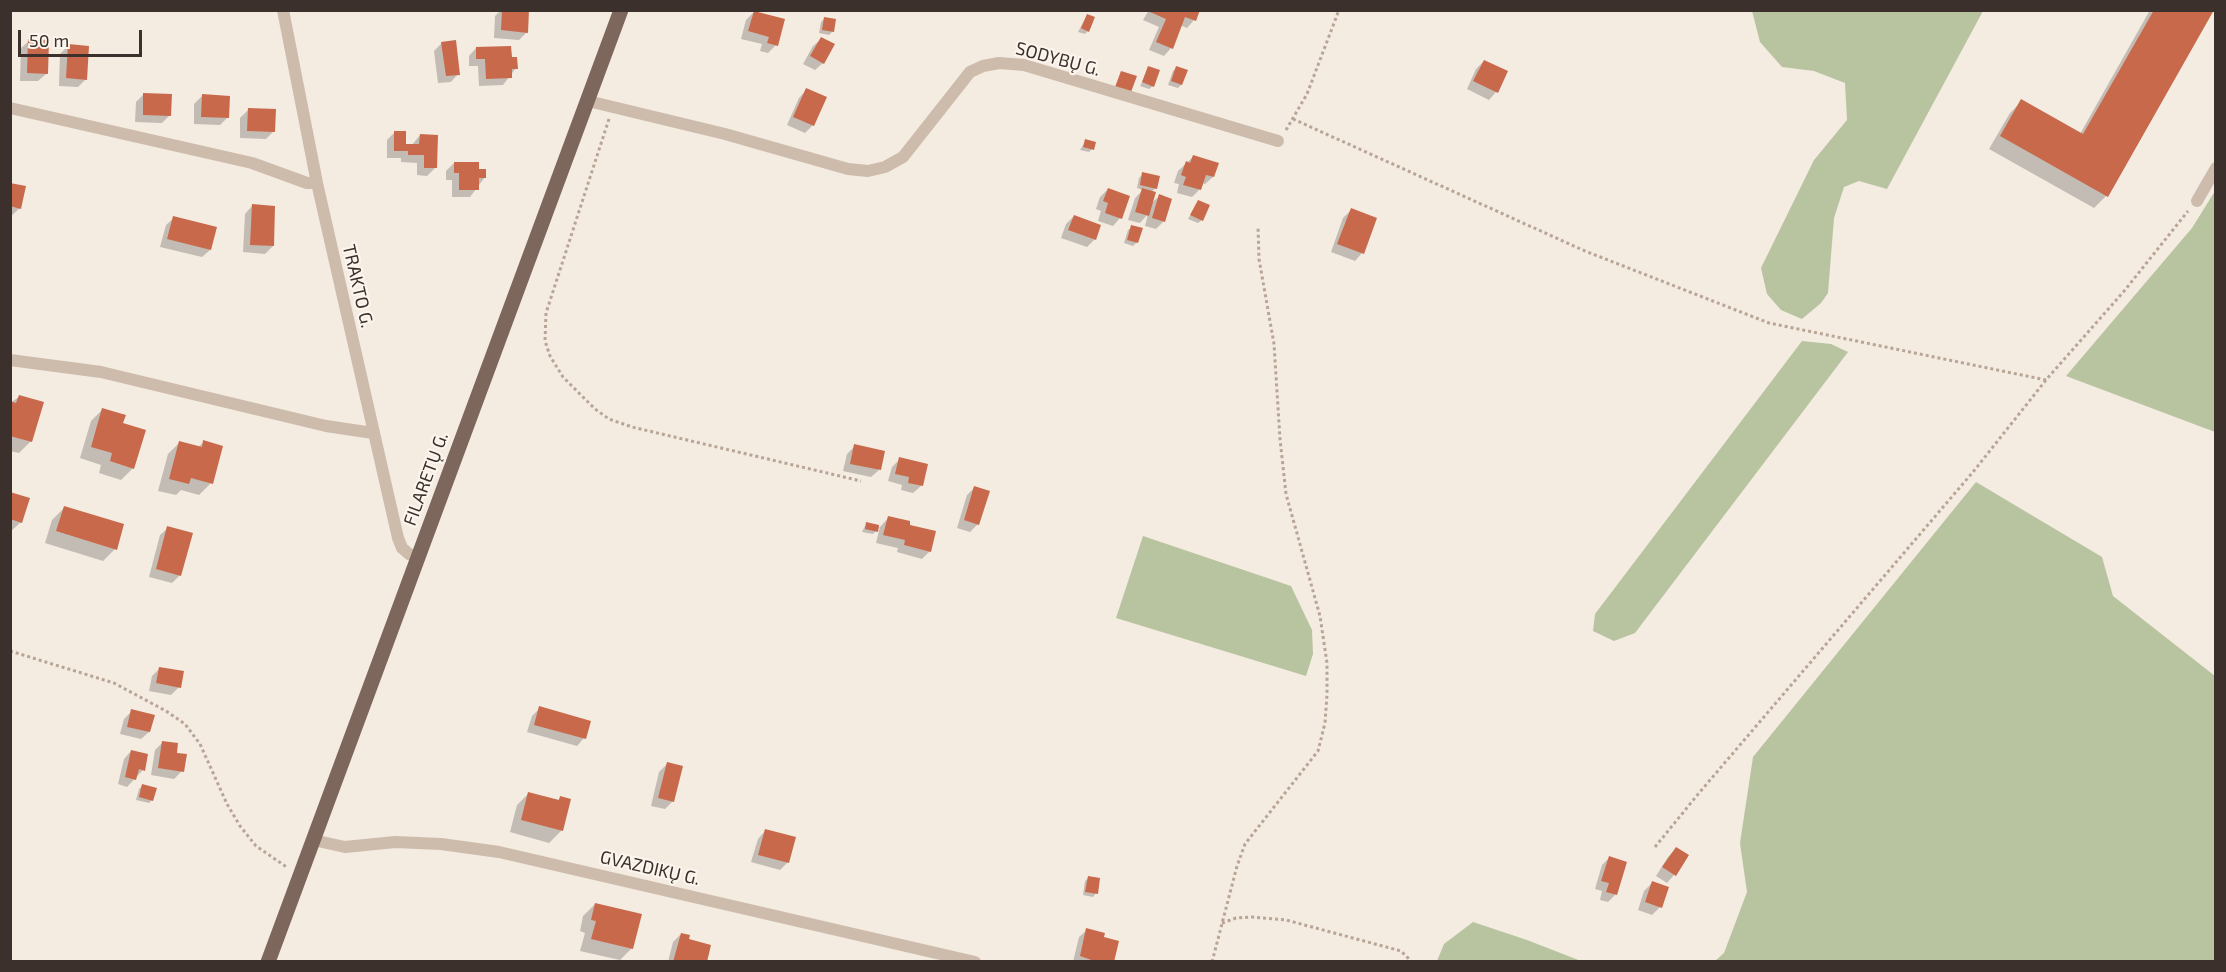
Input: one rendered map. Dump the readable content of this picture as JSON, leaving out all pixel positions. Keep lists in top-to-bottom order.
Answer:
{
  "streets": {
    "main road": ["FILARETŲ G."],
    "street": ["SODYBŲ G.", "TRAKTO G.", "GVAZDIKŲ G."]
  },
  "crossings": [
    ["SODYBŲ G.", "FILARETŲ G."],
    ["TRAKTO G.", "FILARETŲ G."],
    ["FILARETŲ G.", "GVAZDIKŲ G."]
  ],
  "scale_bar": "50 m"
}
